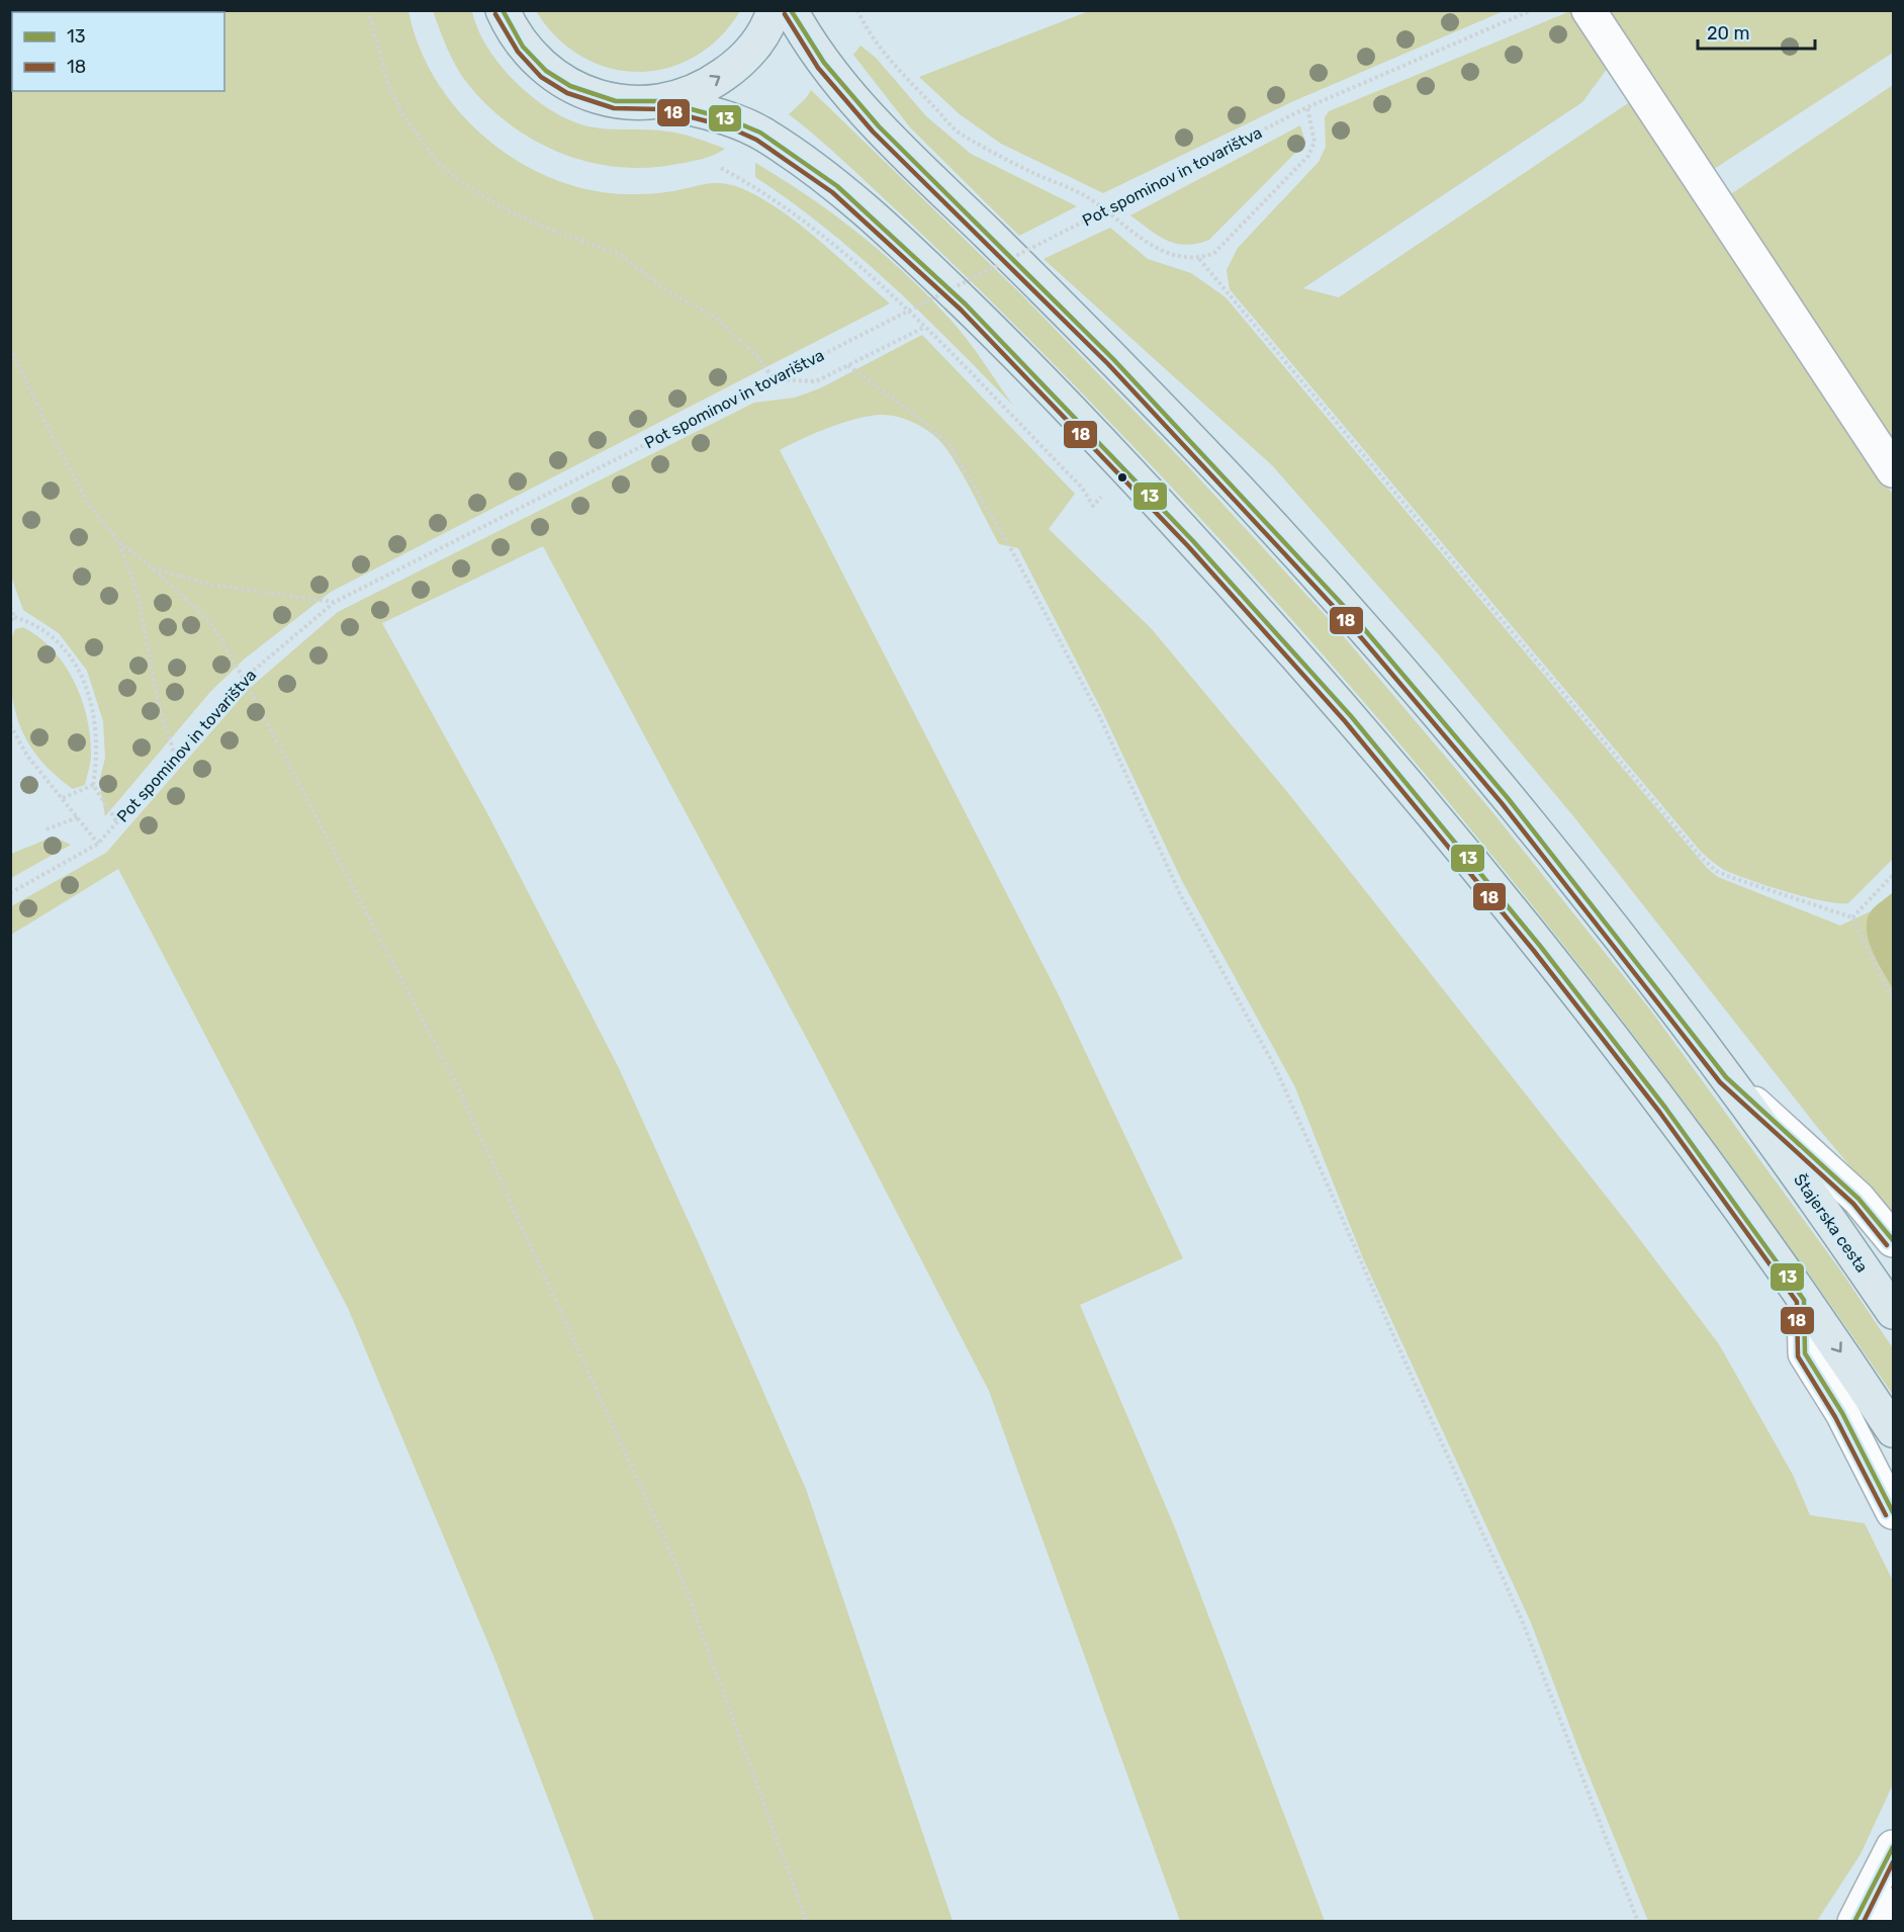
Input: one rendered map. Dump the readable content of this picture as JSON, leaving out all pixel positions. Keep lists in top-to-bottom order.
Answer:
{
  "streets": {
    "main road": ["Štajerska cesta"],
    "path": ["Pot spominov in tovarištva"]
  },
  "lines": ["transit line 13", "transit line 18"],
  "legend": ["13", "18"],
  "scale_bar": "20 m"
}
